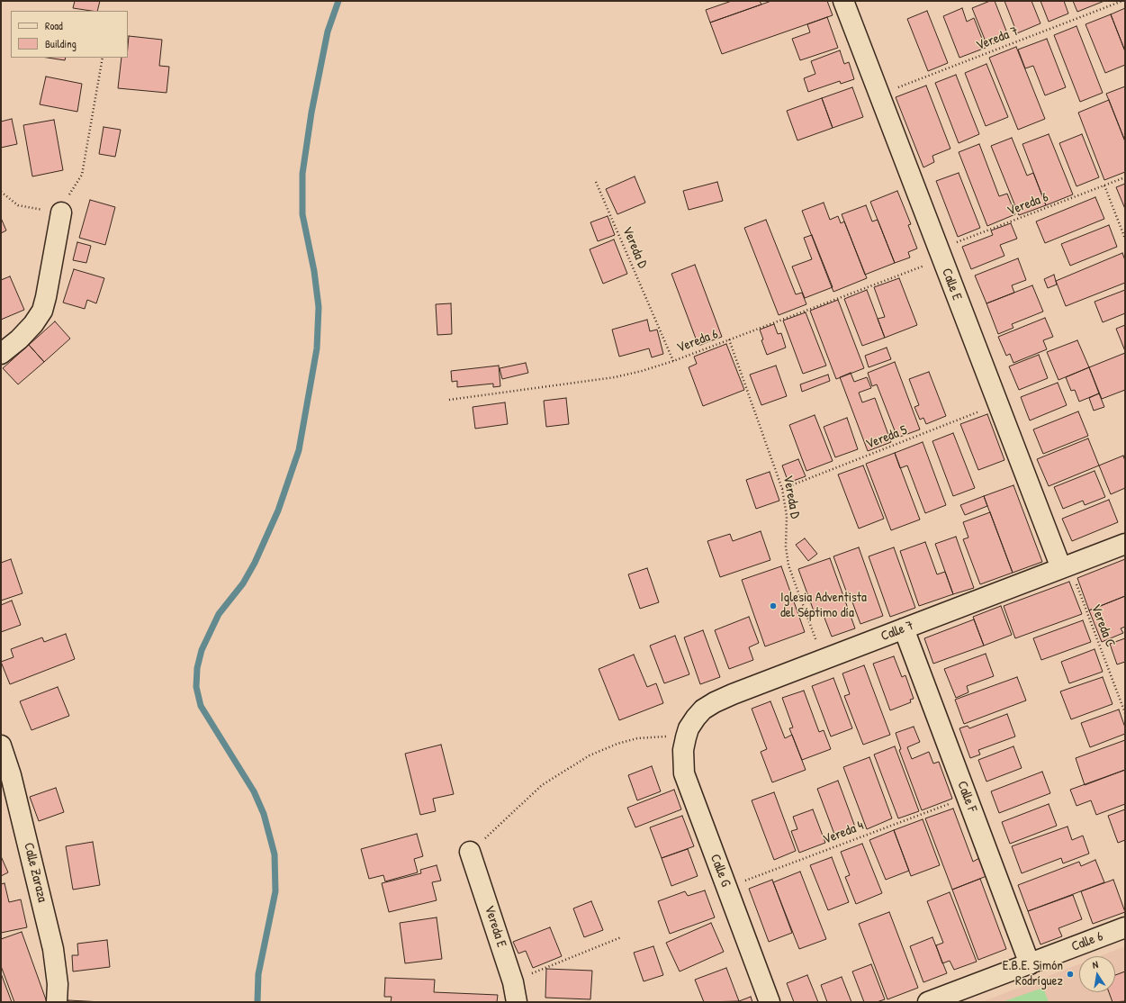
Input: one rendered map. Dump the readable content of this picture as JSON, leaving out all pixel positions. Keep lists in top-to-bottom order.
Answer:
{
  "streets": {
    "street": [
      "Calle E",
      "Calle 7",
      "Calle F",
      "Calle G",
      "Calle Zaraza",
      "Vereda E",
      "Calle 6"
    ],
    "path": [
      "Vereda 7",
      "Vereda 6",
      "Vereda D",
      "Vereda 5",
      "Vereda C",
      "Vereda 4"
    ]
  },
  "crossings": [
    ["Vereda 7", "Calle E"],
    ["Vereda 6", "Vereda D"],
    ["Vereda 6", "Calle E"],
    ["Vereda D", "Vereda 5"],
    ["Vereda D", "Calle 7"],
    ["Calle E", "Vereda 5"],
    ["Calle E", "Vereda C"],
    ["Calle E", "Calle 7"],
    ["Vereda C", "Calle 7"],
    ["Calle 7", "Calle F"],
    ["Calle 7", "Calle G"],
    ["Calle F", "Vereda 4"],
    ["Calle F", "Calle 6"],
    ["Vereda 4", "Calle G"]
  ],
  "places": ["Iglesia Adventista del Séptimo día", "E.B.E. Simón Rodríguez"],
  "legend": ["Road", "Building"],
  "north": "top"
}
